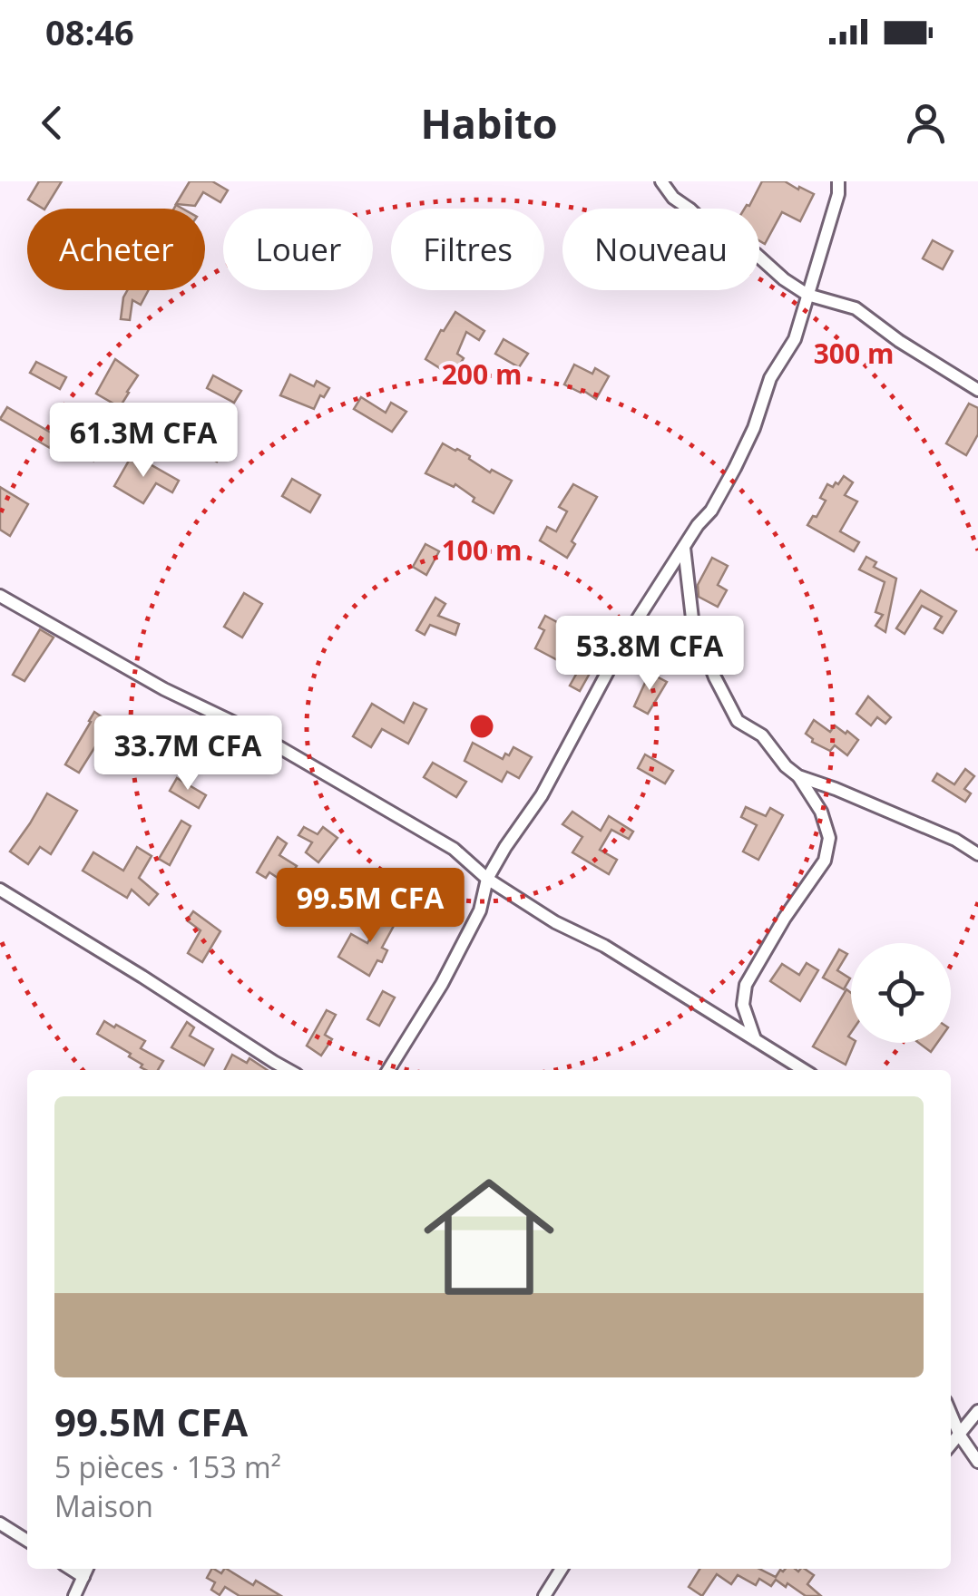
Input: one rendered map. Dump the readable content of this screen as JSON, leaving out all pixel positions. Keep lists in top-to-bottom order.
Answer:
{
  "page": {
    "status": "08:46",
    "header": "Habito",
    "chip": [
      "Acheter",
      "Louer",
      "Filtres",
      "Nouveau"
    ],
    "price": [
      "61.3M CFA",
      "53.8M CFA",
      "33.7M CFA",
      "99.5M CFA"
    ],
    "list": [
      {
        "name": "99.5M CFA",
        "note": "5 pièces · 153 m² · Maison"
      }
    ]
  },
  "rings": ["300 m", "200 m", "100 m"]
}
